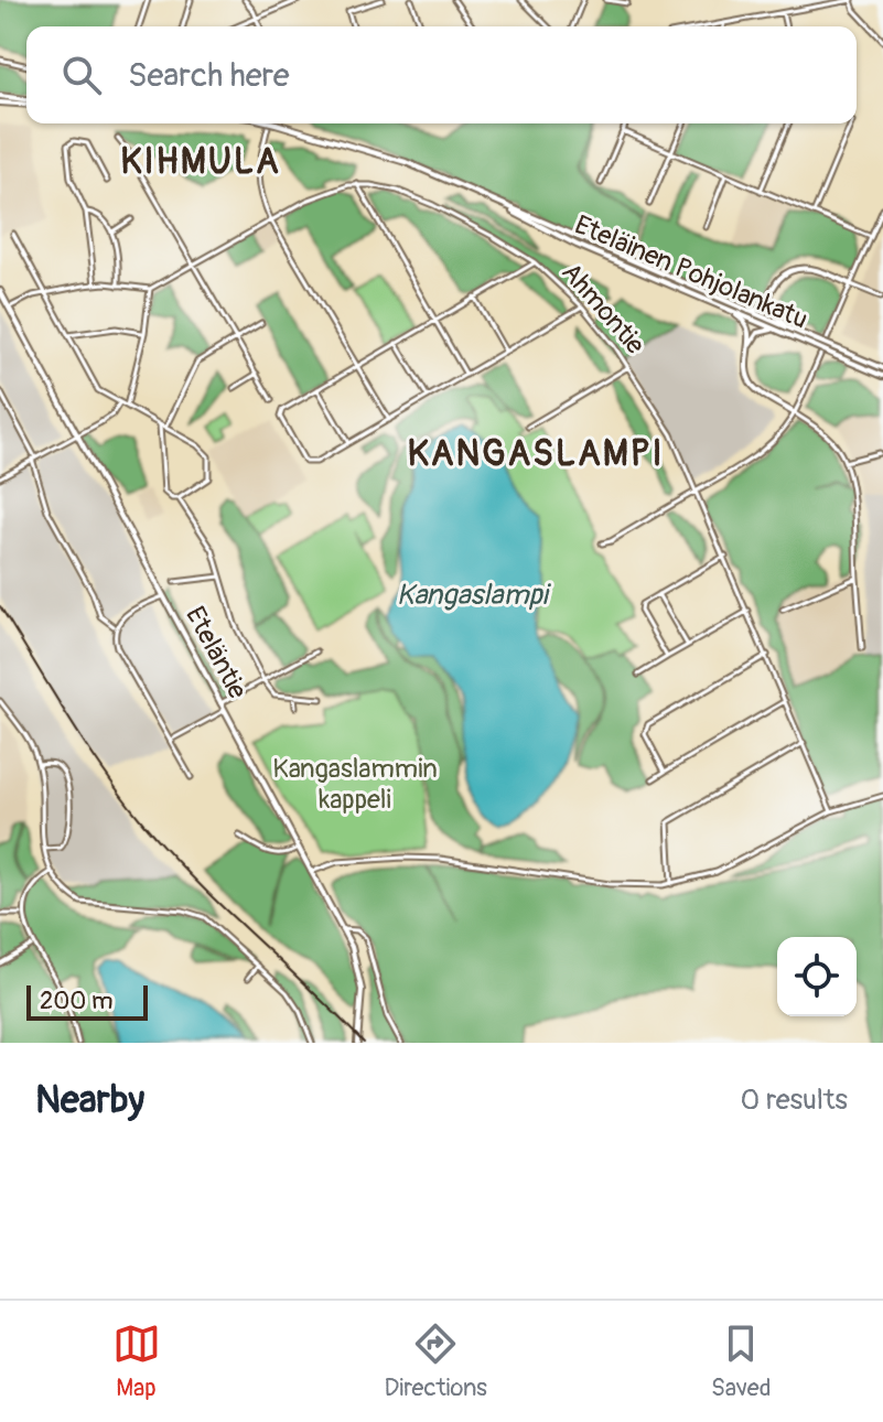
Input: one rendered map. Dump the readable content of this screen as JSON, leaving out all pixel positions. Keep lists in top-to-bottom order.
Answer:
{
  "streets": {
    "main road": ["Eteläinen Pohjolankatu", "Eteläntie"],
    "street": ["Ahmontie"]
  },
  "districts": ["KIHMULA", "KANGASLAMPI"],
  "water": ["Kangaslampi"],
  "parks": ["Kangaslammin kappeli"],
  "scale_bar": "200 m",
  "page": {
    "search": "Search here",
    "scale": "200 m",
    "heading": ["Nearby", "0 results"],
    "nav": ["Map", "Directions", "Saved"]
  }
}
